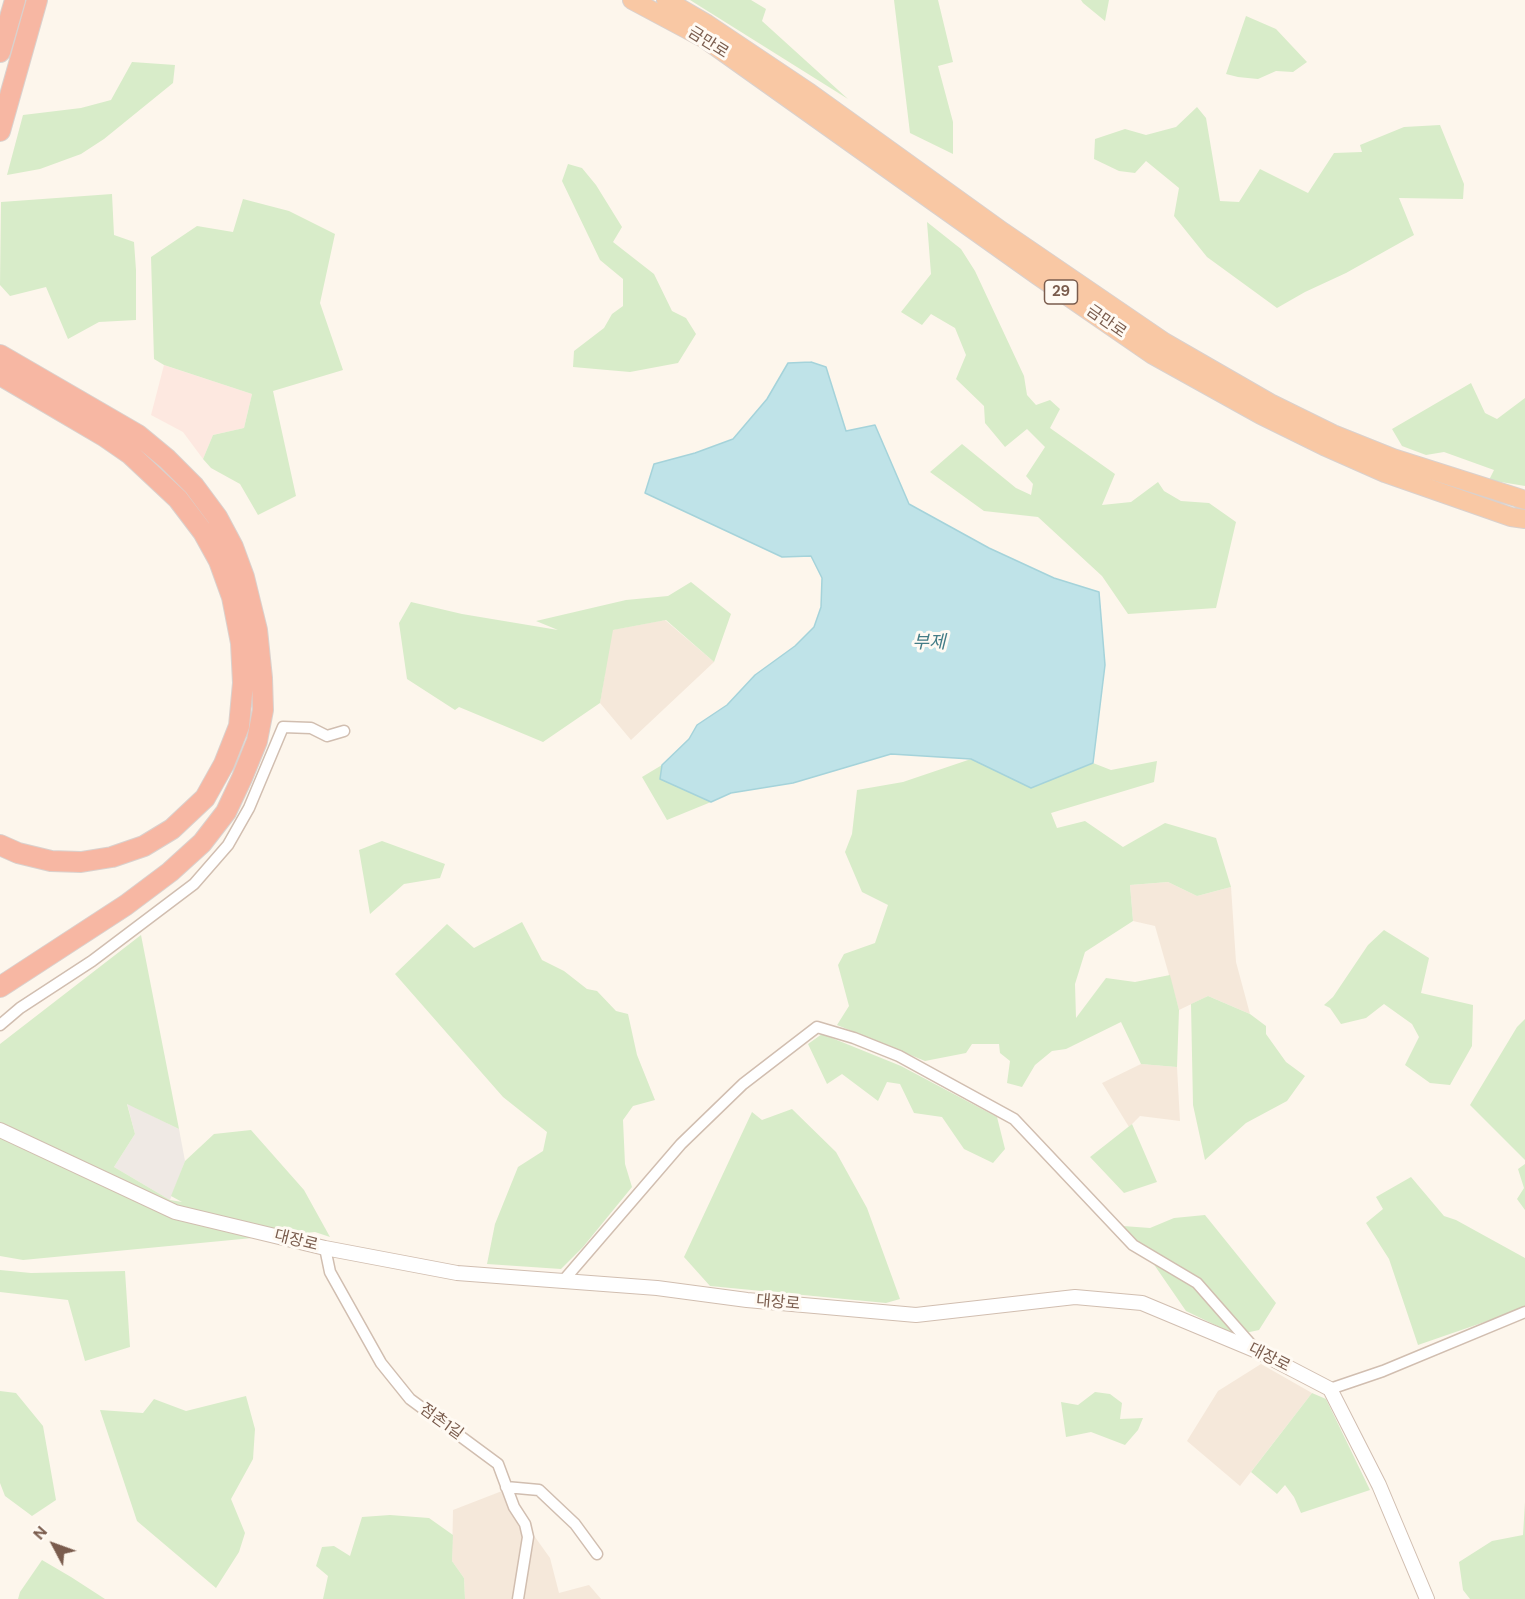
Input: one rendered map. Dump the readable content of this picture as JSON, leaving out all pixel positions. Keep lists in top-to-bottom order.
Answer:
{
  "streets": {
    "highway": ["금만로", "29"],
    "street": ["대장로", "점촌1길"]
  },
  "crossings": [
    ["대장로", "점촌1길"]
  ],
  "water": ["부제"],
  "north": "top left"
}
